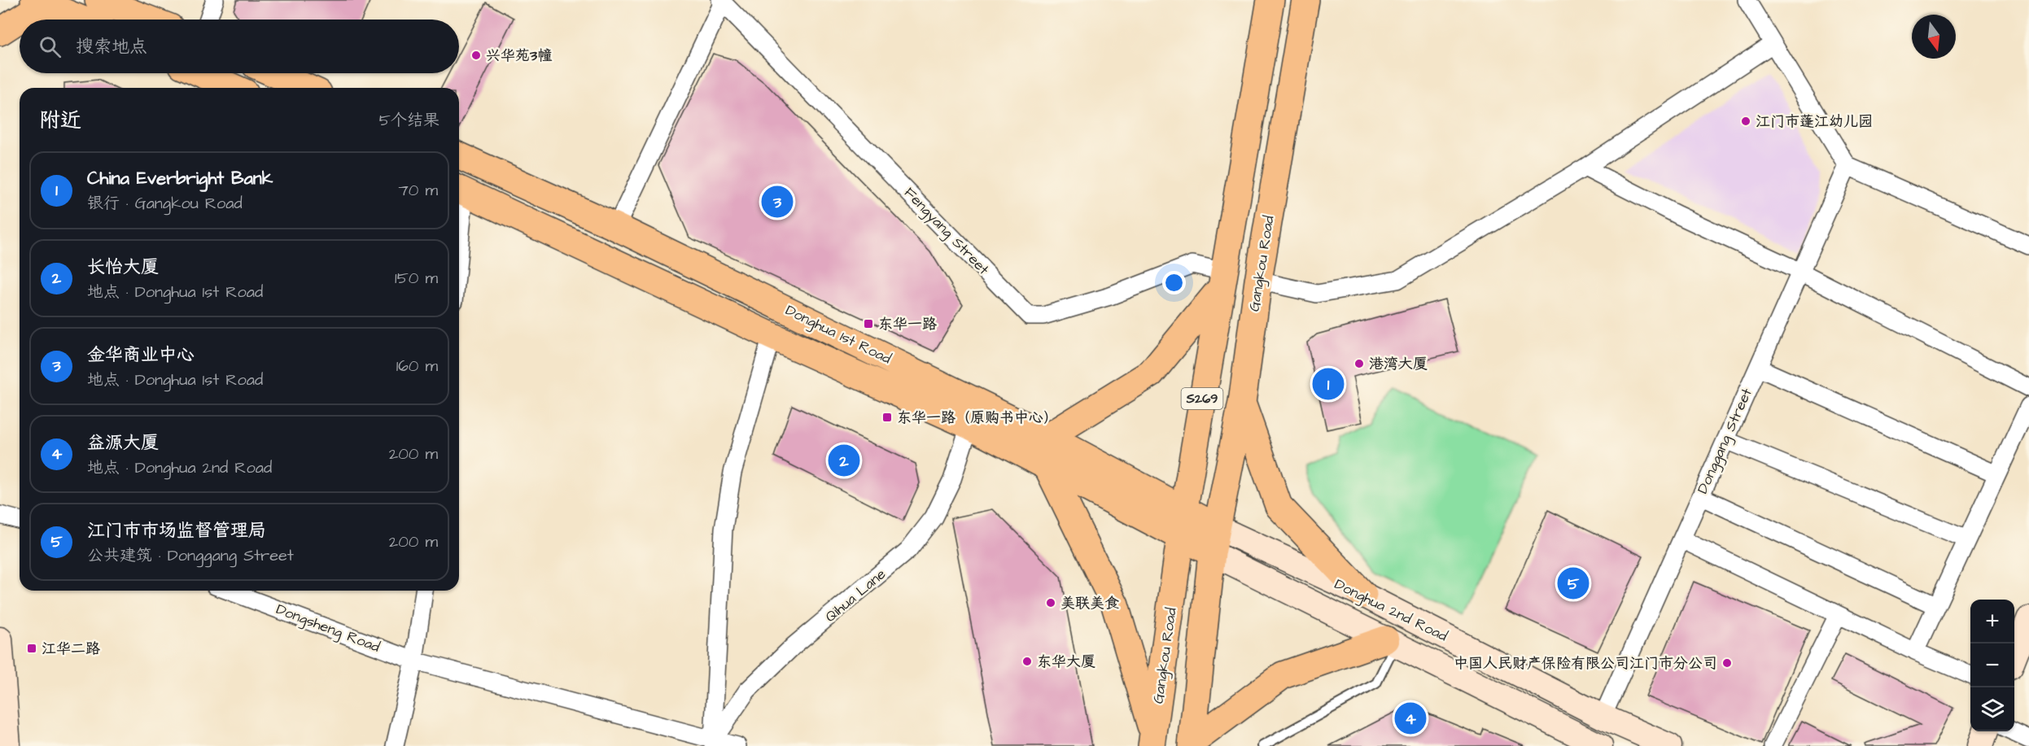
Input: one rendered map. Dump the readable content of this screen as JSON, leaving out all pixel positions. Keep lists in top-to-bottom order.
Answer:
{
  "streets": {
    "main road": [
      "Gangkou Road",
      "Donghua 1st Road",
      "S269",
      "Donghua 2nd Road"
    ],
    "street": [
      "Fengyang Street",
      "Donggang Street",
      "Qihua Lane",
      "Dongsheng Road"
    ]
  },
  "crossings": [
    ["Fengyang Street", "S269"],
    ["Gangkou Road", "Donghua 1st Road"],
    ["Gangkou Road", "S269"],
    ["Gangkou Road", "Donghua 2nd Road"],
    ["Donghua 1st Road", "S269"],
    ["Donghua 1st Road", "Qihua Lane"],
    ["Donghua 1st Road", "Donghua 2nd Road"],
    ["S269", "Donghua 2nd Road"],
    ["Donggang Street", "Donghua 2nd Road"],
    ["Qihua Lane", "Dongsheng Road"]
  ],
  "places": {
    "other": [
      "兴华苑3幢",
      "江门市蓬江幼儿园",
      "港湾大厦",
      "美联美食",
      "东华大厦",
      "中国人民财产保险有限公司江门市分公司"
    ],
    "transit": ["东华一路", "东华一路（原购书中心）", "江华二路"]
  },
  "north": "bottom",
  "page": {
    "search": "搜索地点",
    "heading": ["附近", "5个结果"],
    "list": [
      {
        "mark": "1",
        "name": "China Everbright Bank",
        "note": "银行 · Gangkou Road",
        "value": "70 m"
      },
      {
        "mark": "2",
        "name": "长怡大厦",
        "note": "地点 · Donghua 1st Road",
        "value": "150 m"
      },
      {
        "mark": "3",
        "name": "金华商业中心",
        "note": "地点 · Donghua 1st Road",
        "value": "160 m"
      },
      {
        "mark": "4",
        "name": "益源大厦",
        "note": "地点 · Donghua 2nd Road",
        "value": "200 m"
      },
      {
        "mark": "5",
        "name": "江门市市场监督管理局",
        "note": "公共建筑 · Donggang Street",
        "value": "200 m"
      }
    ],
    "pins": [
      "3",
      "1",
      "2",
      "5",
      "4"
    ],
    "map_buttons": ["+", "−"]
  }
}
